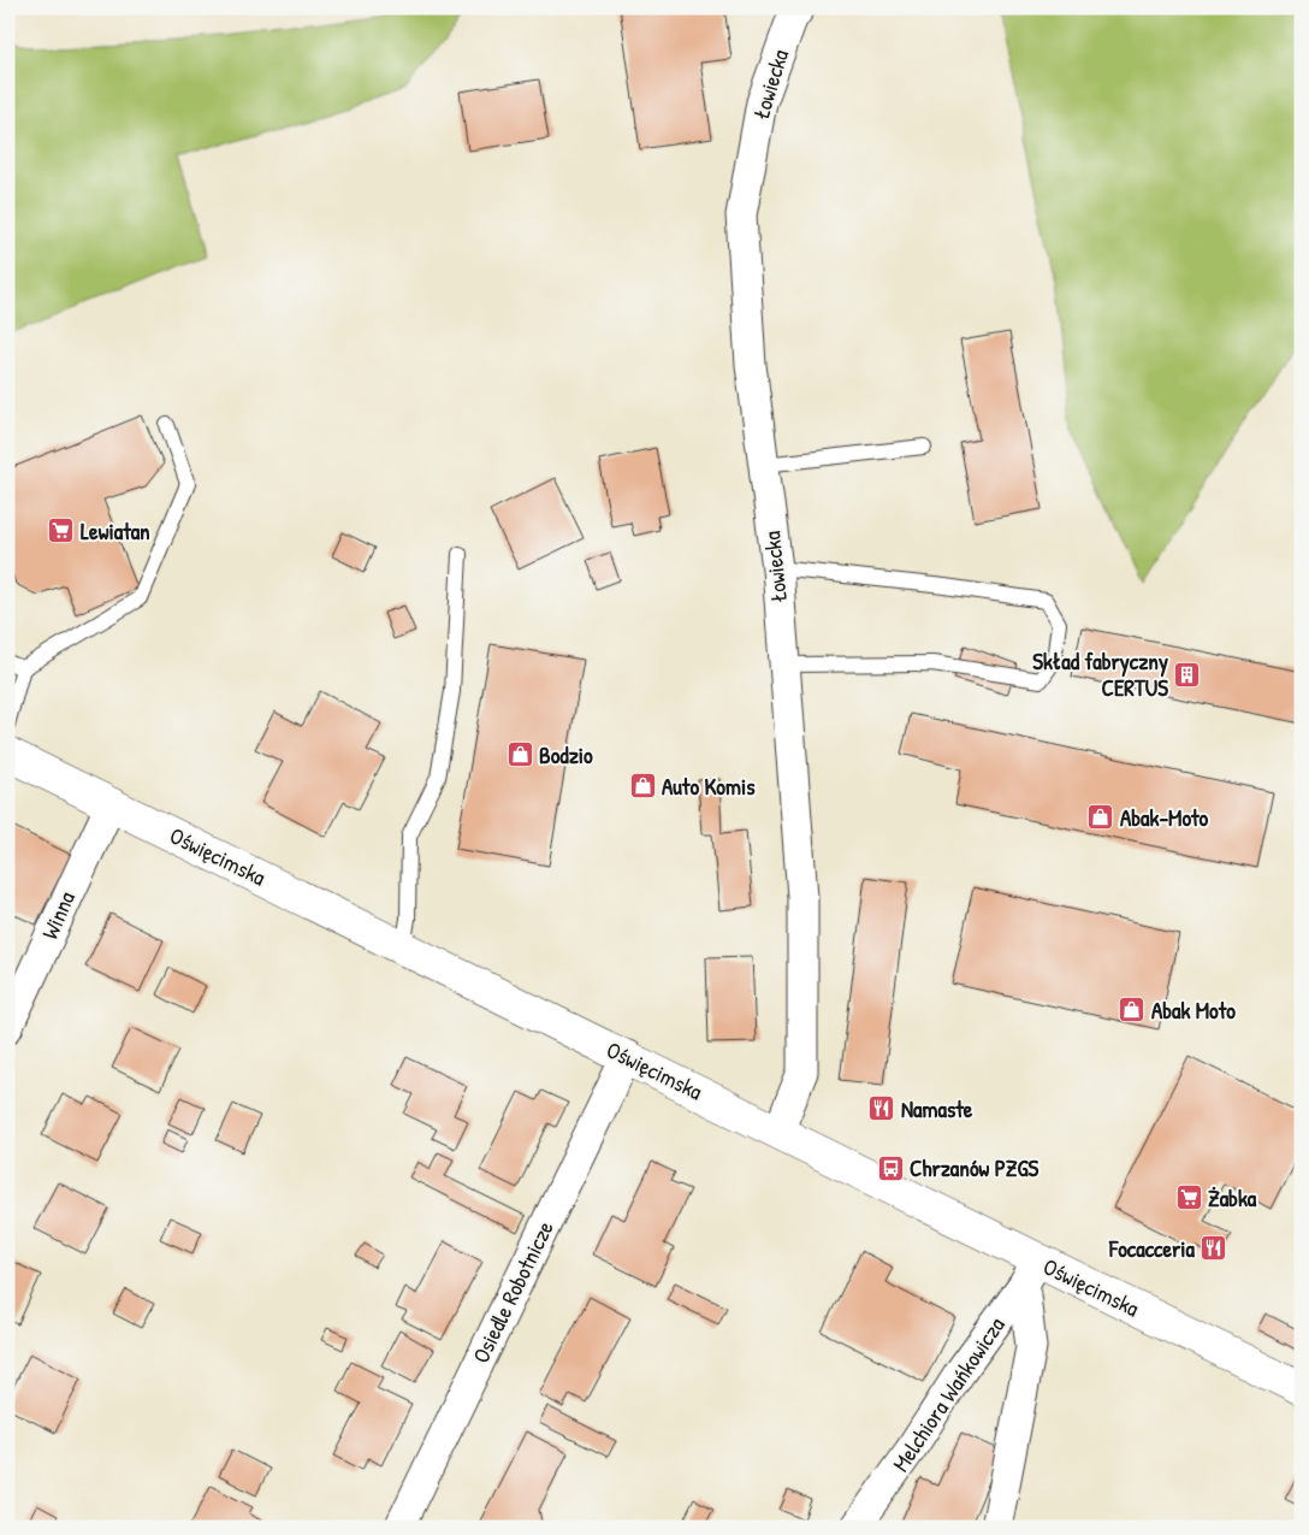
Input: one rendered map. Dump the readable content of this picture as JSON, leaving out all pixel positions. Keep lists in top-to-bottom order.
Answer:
{
  "streets": {
    "street": [
      "Łowiecka",
      "Oświęcimska",
      "Winna",
      "Osiedle Robotnicze",
      "Melchiora Wańkowicza"
    ]
  },
  "crossings": [
    ["Łowiecka", "Oświęcimska"],
    ["Oświęcimska", "Winna"],
    ["Oświęcimska", "Osiedle Robotnicze"],
    ["Oświęcimska", "Melchiora Wańkowicza"]
  ],
  "places": {
    "supermarket": ["Lewiatan", "Żabka"],
    "building": ["Skład fabryczny CERTUS"],
    "shop": [
      "Bodzio",
      "Auto Komis",
      "Abak-Moto",
      "Abak Moto"
    ],
    "restaurant": ["Namaste", "Focacceria"],
    "bus stop": ["Chrzanów PZGS"]
  }
}
